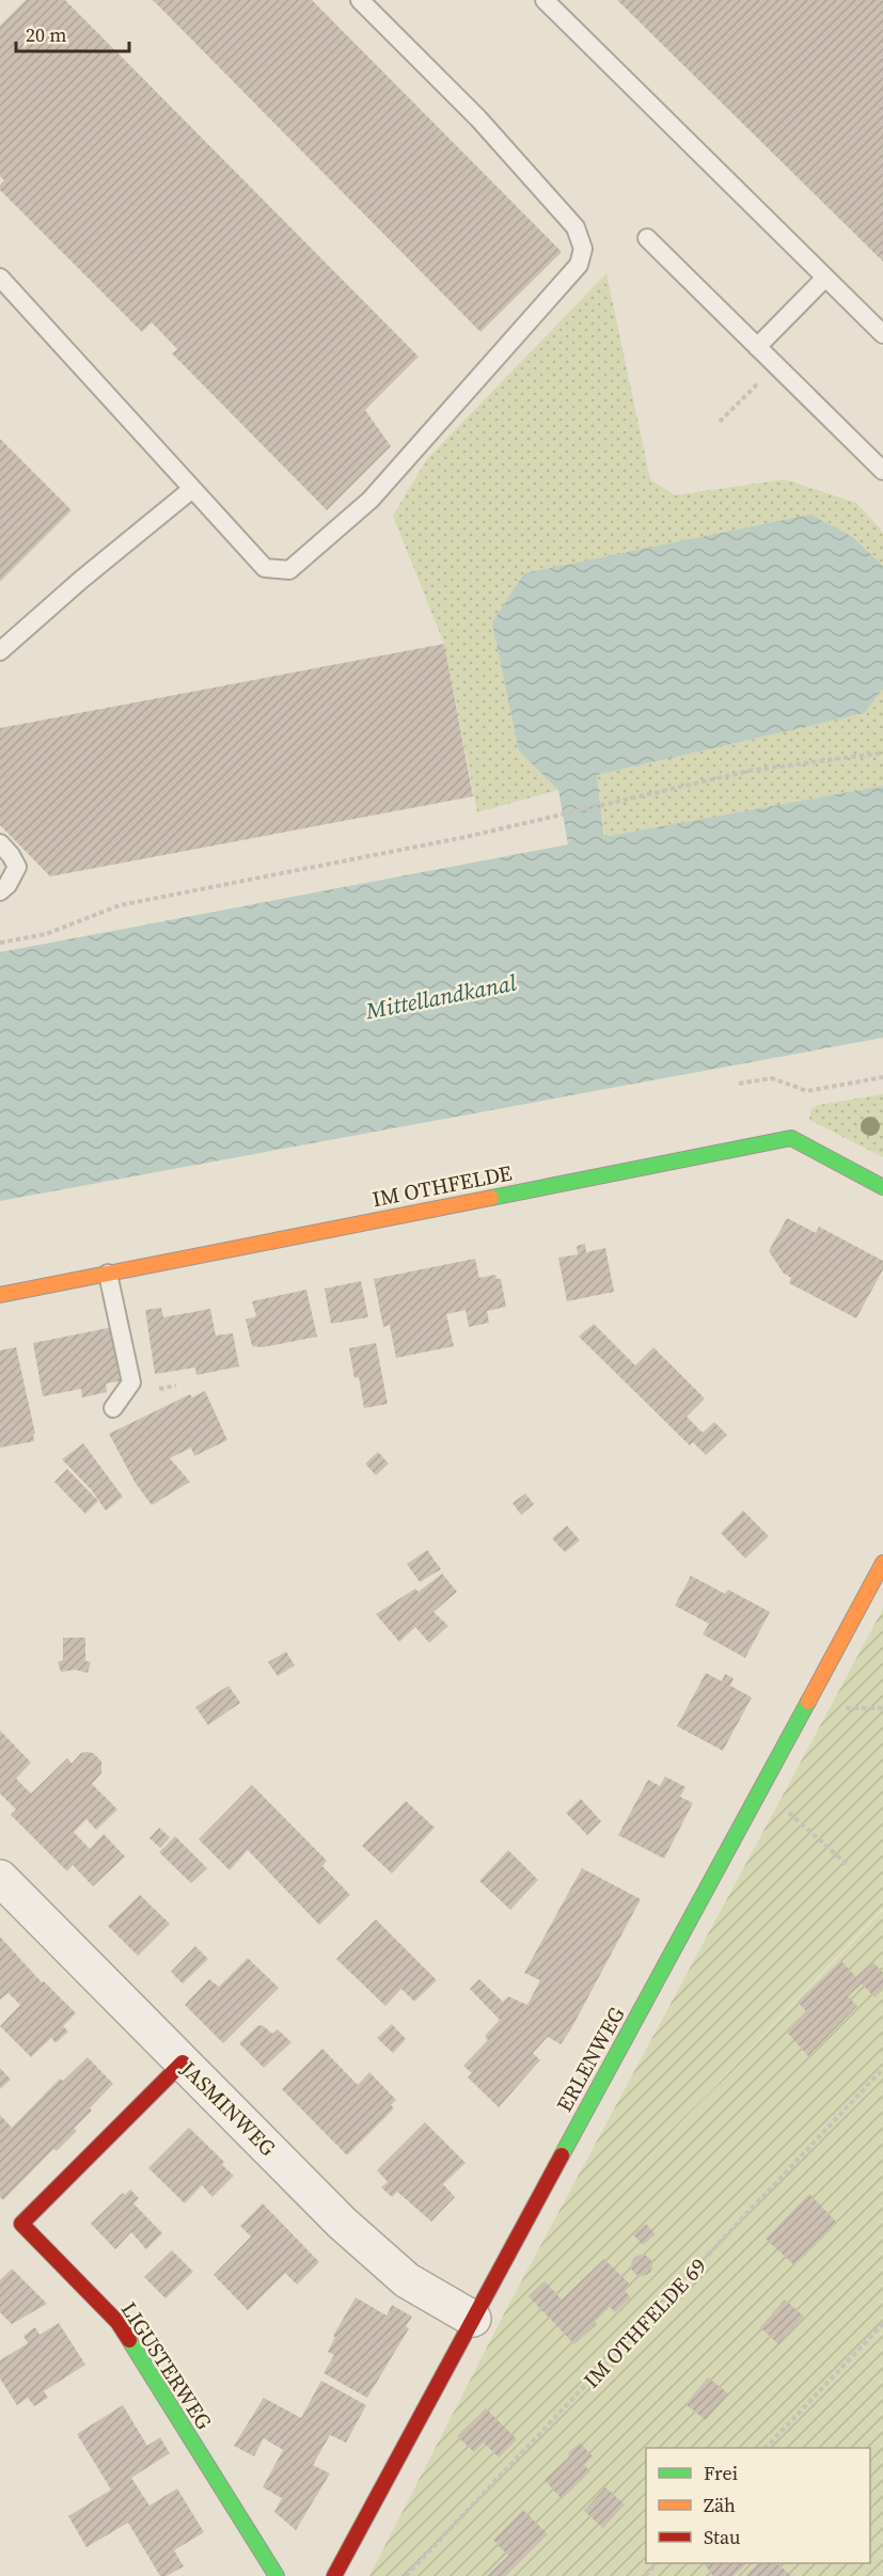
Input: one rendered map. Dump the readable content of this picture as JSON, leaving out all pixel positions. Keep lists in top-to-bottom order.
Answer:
{
  "streets": {
    "street": [
      "IM OTHFELDE",
      "ERLENWEG",
      "JASMINWEG",
      "LIGUSTERWEG"
    ],
    "path": ["IM OTHFELDE 69"]
  },
  "crossings": [
    ["ERLENWEG", "JASMINWEG"],
    ["JASMINWEG", "LIGUSTERWEG"]
  ],
  "water": ["Mittellandkanal"],
  "legend": ["Frei", "Zäh", "Stau"],
  "scale_bar": "20 m"
}
